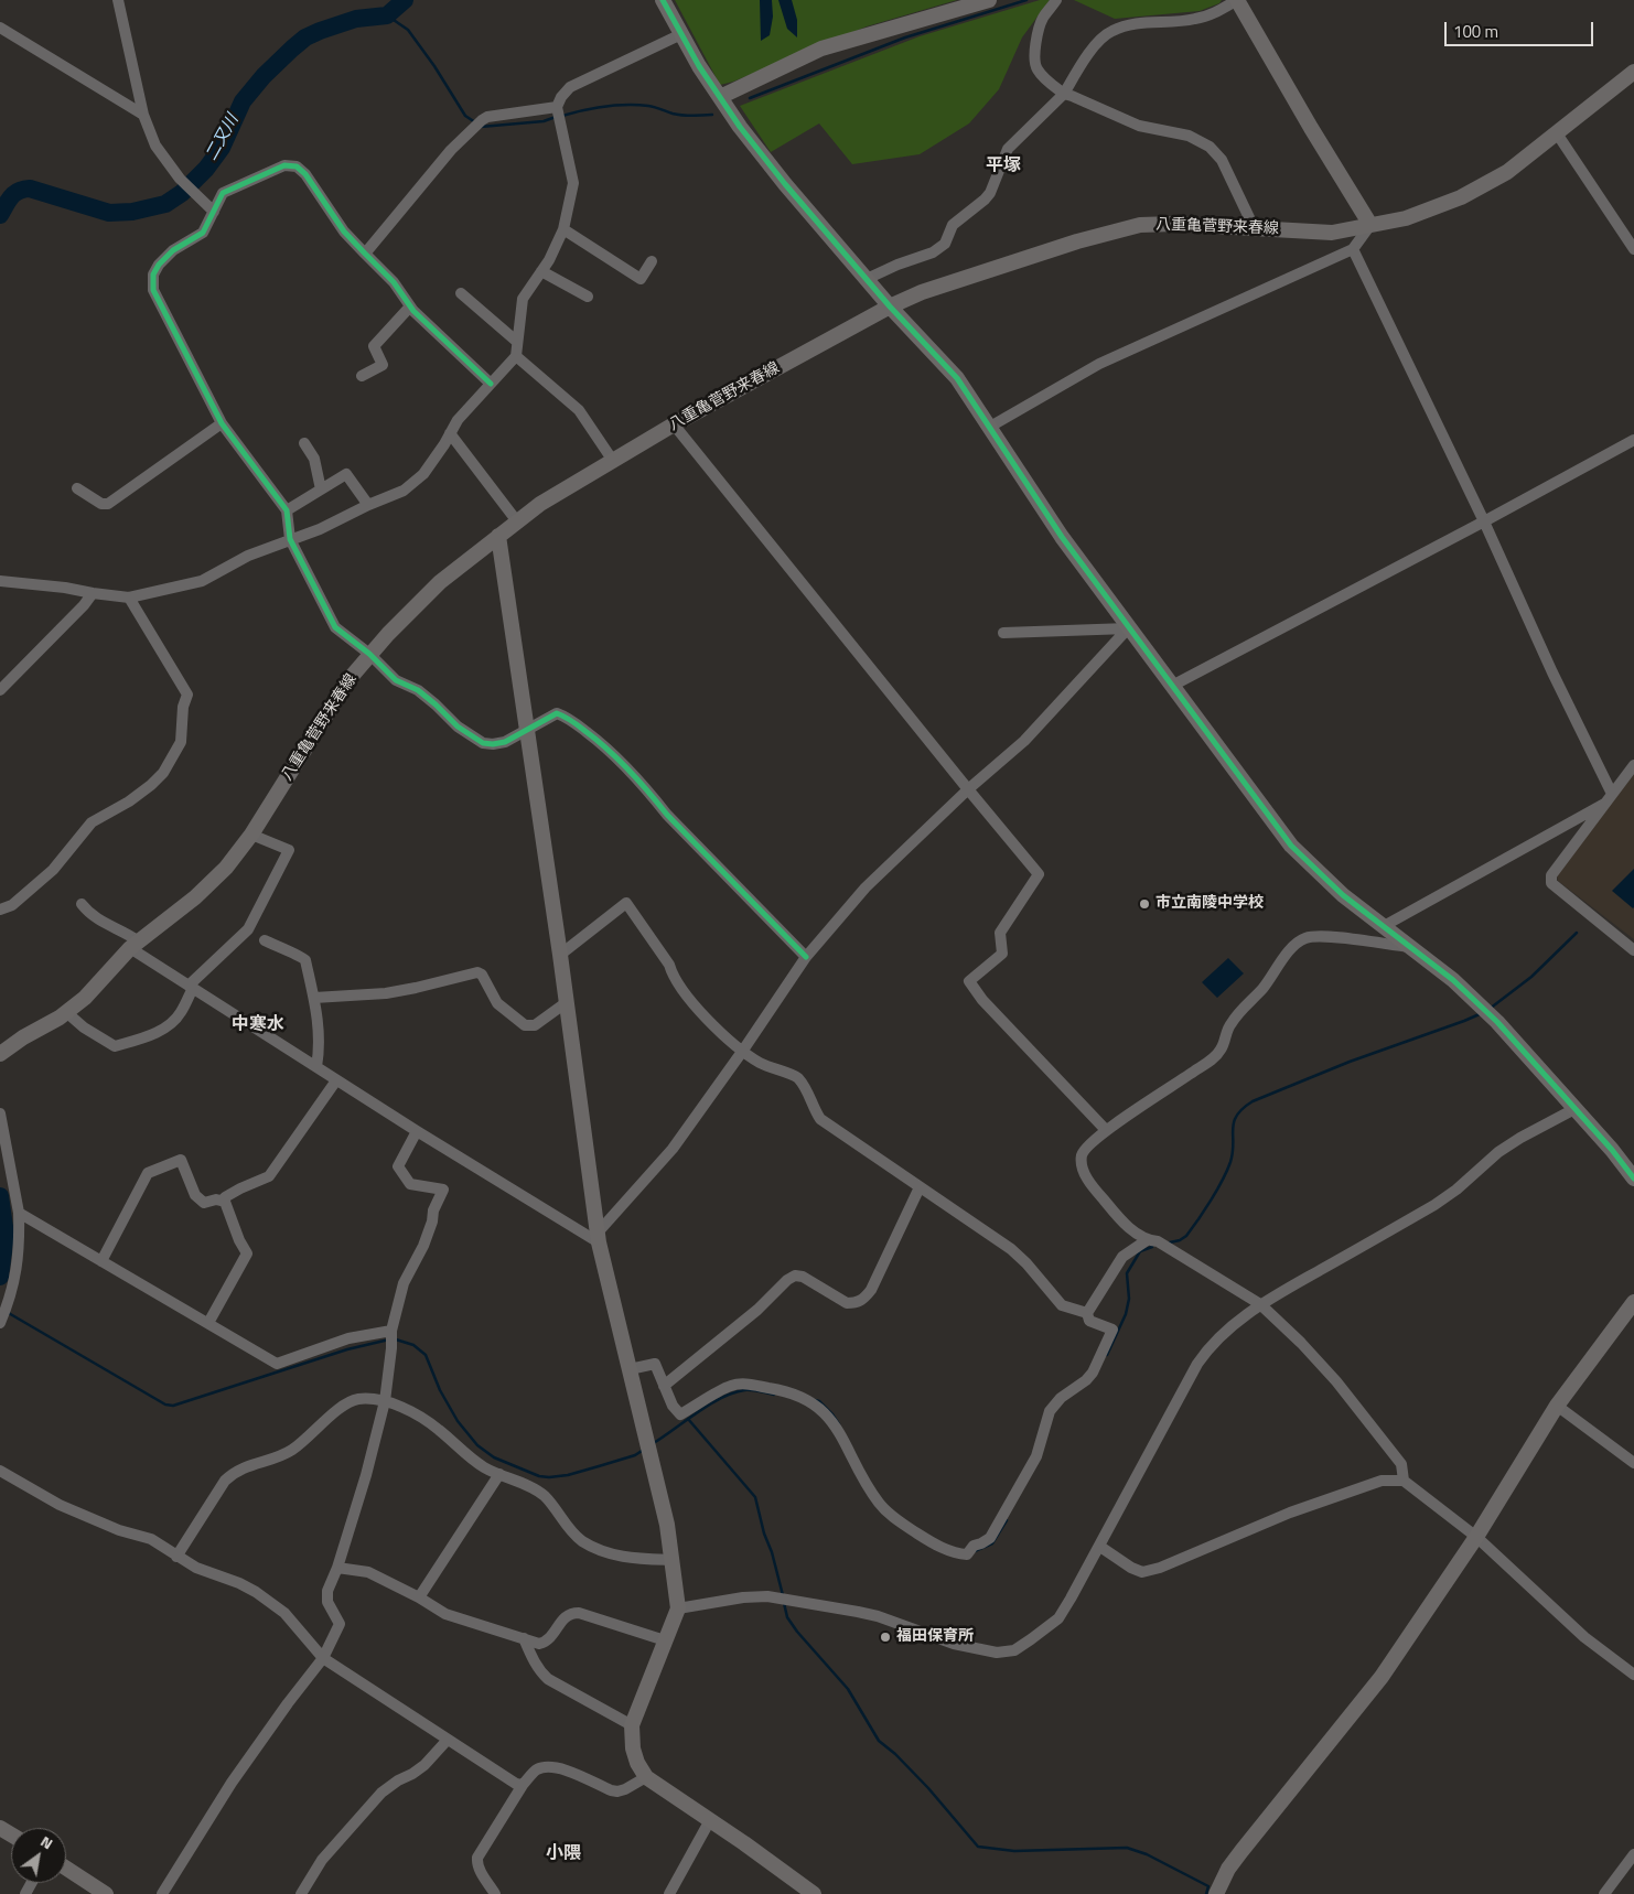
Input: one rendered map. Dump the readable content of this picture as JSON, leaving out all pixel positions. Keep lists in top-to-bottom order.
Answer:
{
  "streets": {
    "street": ["八重亀菅野来春線"]
  },
  "districts": ["平塚", "中寒水", "小隈"],
  "water": ["二又川"],
  "places": ["市立南陵中学校", "福田保育所"],
  "scale_bar": "100 m",
  "north": "top right"
}
